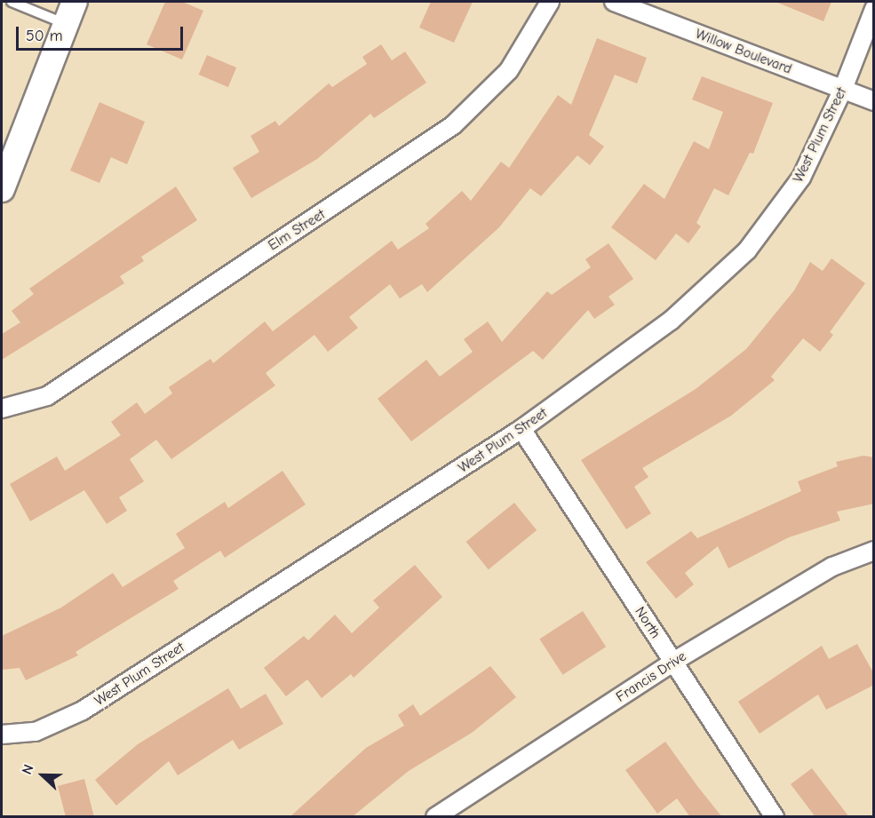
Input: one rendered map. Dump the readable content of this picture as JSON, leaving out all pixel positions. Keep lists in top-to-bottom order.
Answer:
{
  "streets": {
    "street": [
      "Willow Boulevard",
      "West Plum Street",
      "Elm Street",
      "North",
      "Francis Drive"
    ]
  },
  "crossings": [
    ["Willow Boulevard", "West Plum Street"],
    ["West Plum Street", "North"],
    ["North", "Francis Drive"]
  ],
  "scale_bar": "50 m",
  "north": "left"
}
